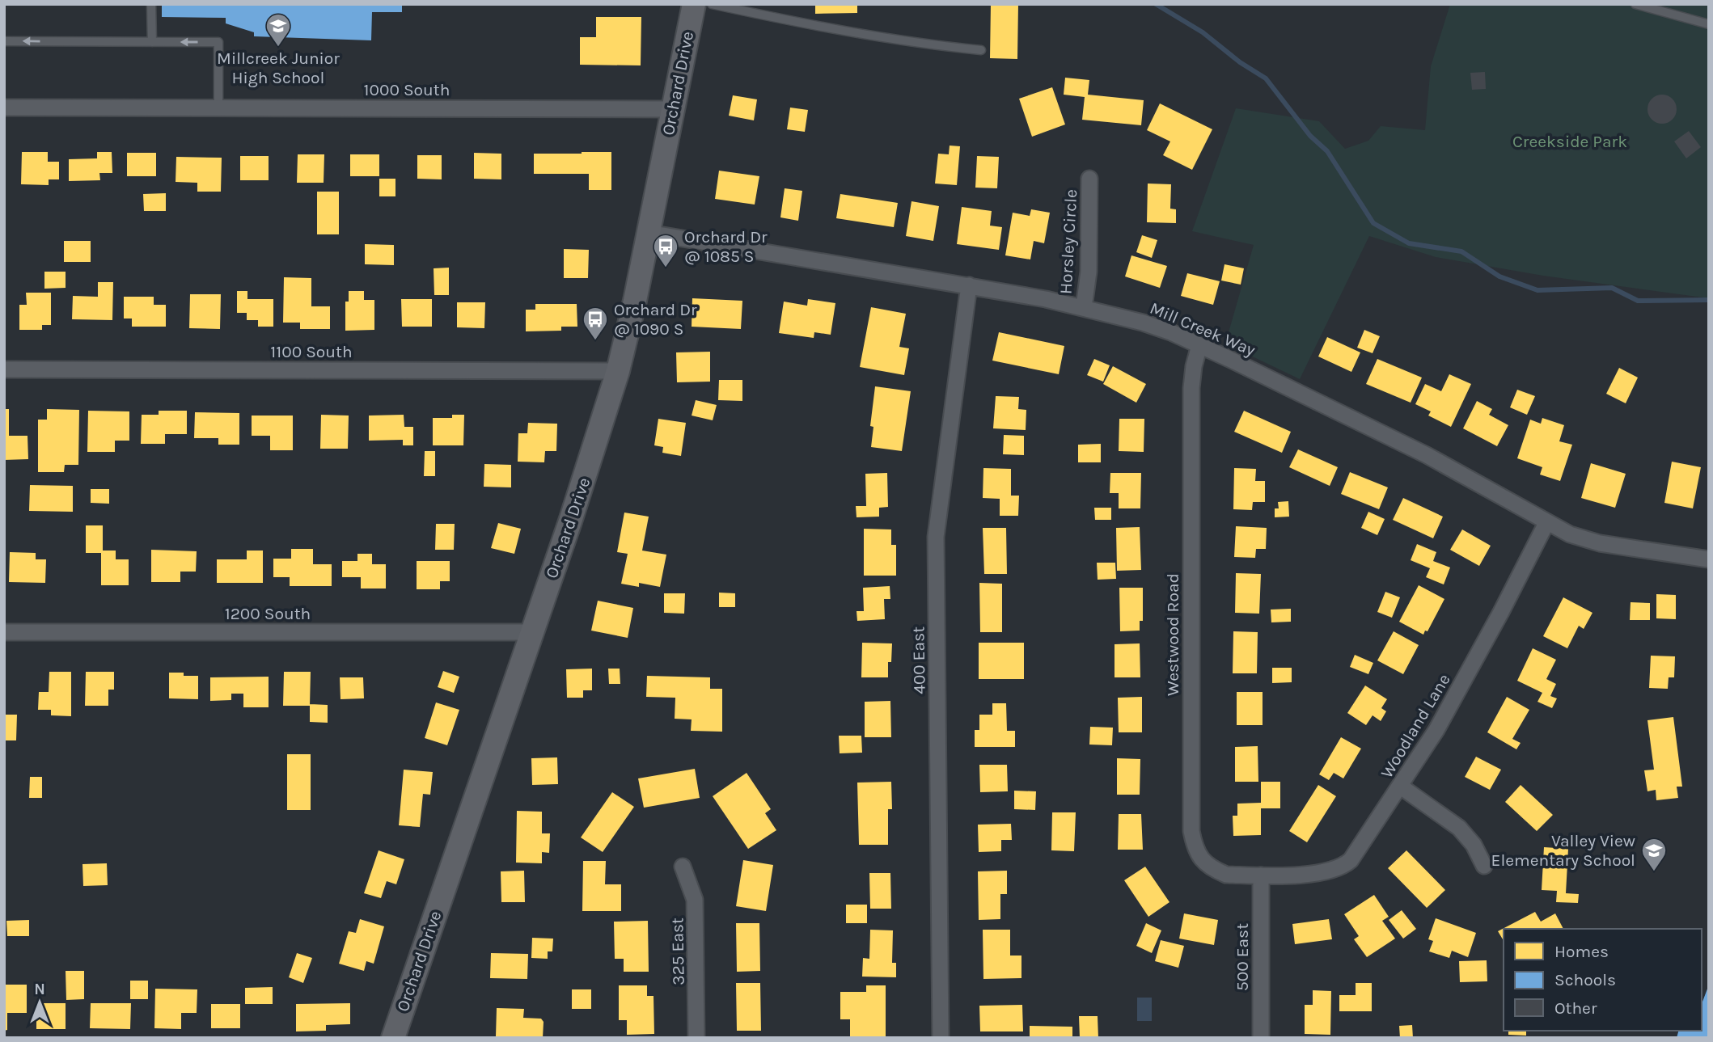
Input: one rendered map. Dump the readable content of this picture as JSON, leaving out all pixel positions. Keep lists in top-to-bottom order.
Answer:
{
  "streets": {
    "main road": ["Orchard Drive"],
    "street": [
      "1000 South",
      "Horsley Circle",
      "Mill Creek Way",
      "1100 South",
      "1200 South",
      "Westwood Road",
      "400 East",
      "Woodland Lane",
      "325 East",
      "500 East"
    ]
  },
  "crossings": [
    ["Orchard Drive", "1000 South"],
    ["Orchard Drive", "Mill Creek Way"],
    ["Orchard Drive", "1100 South"],
    ["Orchard Drive", "1200 South"],
    ["Horsley Circle", "Mill Creek Way"],
    ["Mill Creek Way", "Westwood Road"],
    ["Mill Creek Way", "400 East"],
    ["Mill Creek Way", "Woodland Lane"],
    ["Westwood Road", "Woodland Lane"],
    ["Westwood Road", "500 East"],
    ["Woodland Lane", "500 East"]
  ],
  "parks": ["Creekside Park"],
  "places": {
    "school or university": ["Millcreek Junior High School", "Valley View Elementary School"],
    "bus stop": ["Orchard Dr @ 1085 S", "Orchard Dr @ 1090 S"]
  },
  "legend": ["Homes", "Schools", "Other"],
  "north": "top"
}
